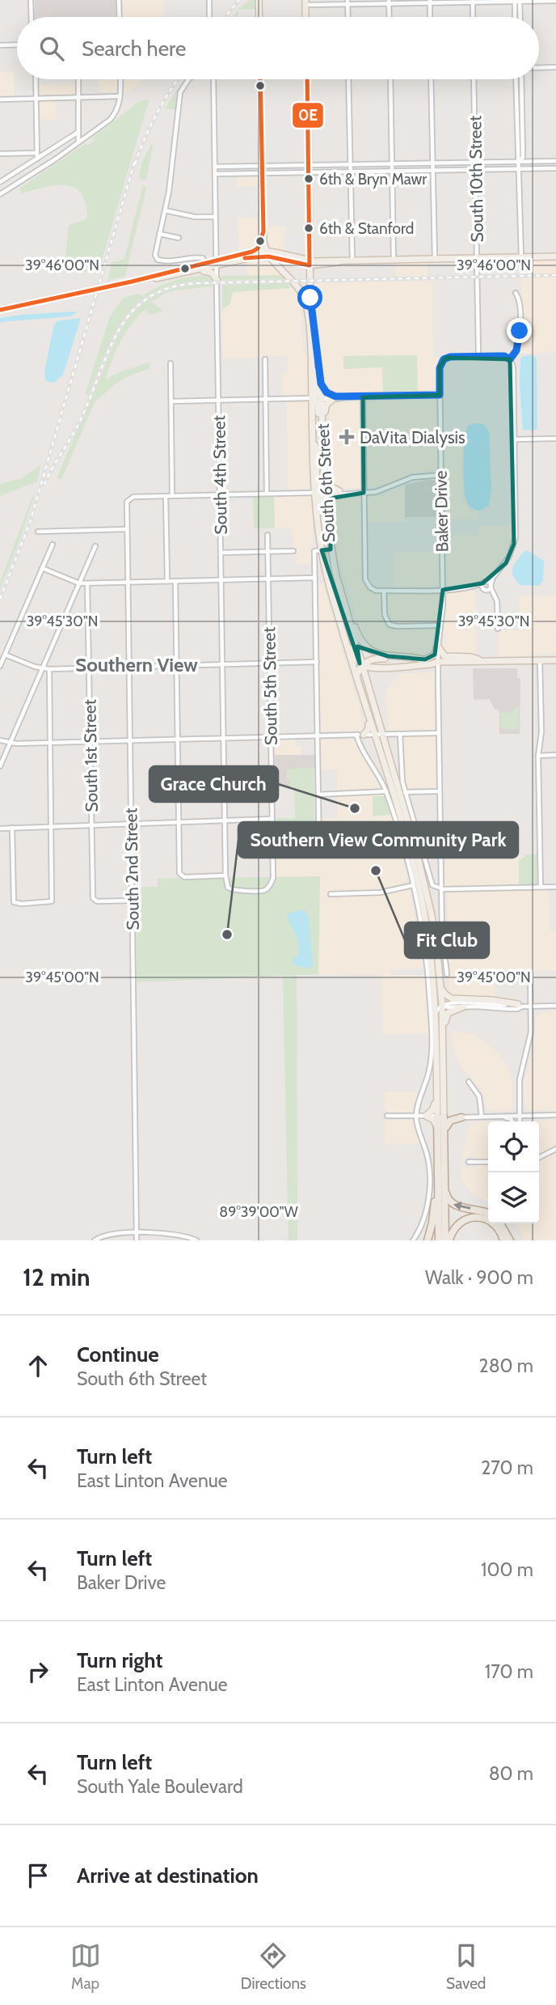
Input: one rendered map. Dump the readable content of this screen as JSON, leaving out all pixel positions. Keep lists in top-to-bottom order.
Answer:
{
  "streets": {
    "main road": ["South 6th Street"],
    "street": [
      "South 10th Street",
      "South 4th Street",
      "Baker Drive",
      "South 5th Street",
      "South 1st Street",
      "South 2nd Street"
    ]
  },
  "crossings": [
    ["South 10th Street", "Baker Drive"],
    ["South 4th Street", "South 5th Street"],
    ["South 1st Street", "South 2nd Street"]
  ],
  "districts": ["Southern View"],
  "places": {
    "other": [
      "6th & Bryn Mawr",
      "6th & Stanford",
      "Grace Church",
      "Fit Club",
      "Southern View Community Park"
    ],
    "health": ["DaVita Dialysis"]
  },
  "lines": ["transit line 0E"],
  "page": {
    "search": "Search here",
    "heading": ["12 min", "Walk · 900 m"],
    "list": [
      ["Continue", "South 6th Street", "280 m"],
      ["Turn left", "East Linton Avenue", "270 m"],
      ["Turn left", "Baker Drive", "100 m"],
      ["Turn right", "East Linton Avenue", "170 m"],
      ["Turn left", "South Yale Boulevard", "80 m"],
      "Arrive at destination"
    ],
    "nav": ["Map", "Directions", "Saved"]
  },
  "coordinates": [
    "39°46'00\"N",
    "39°45'30\"N",
    "39°45'00\"N",
    "89°39'00\"W"
  ]
}
